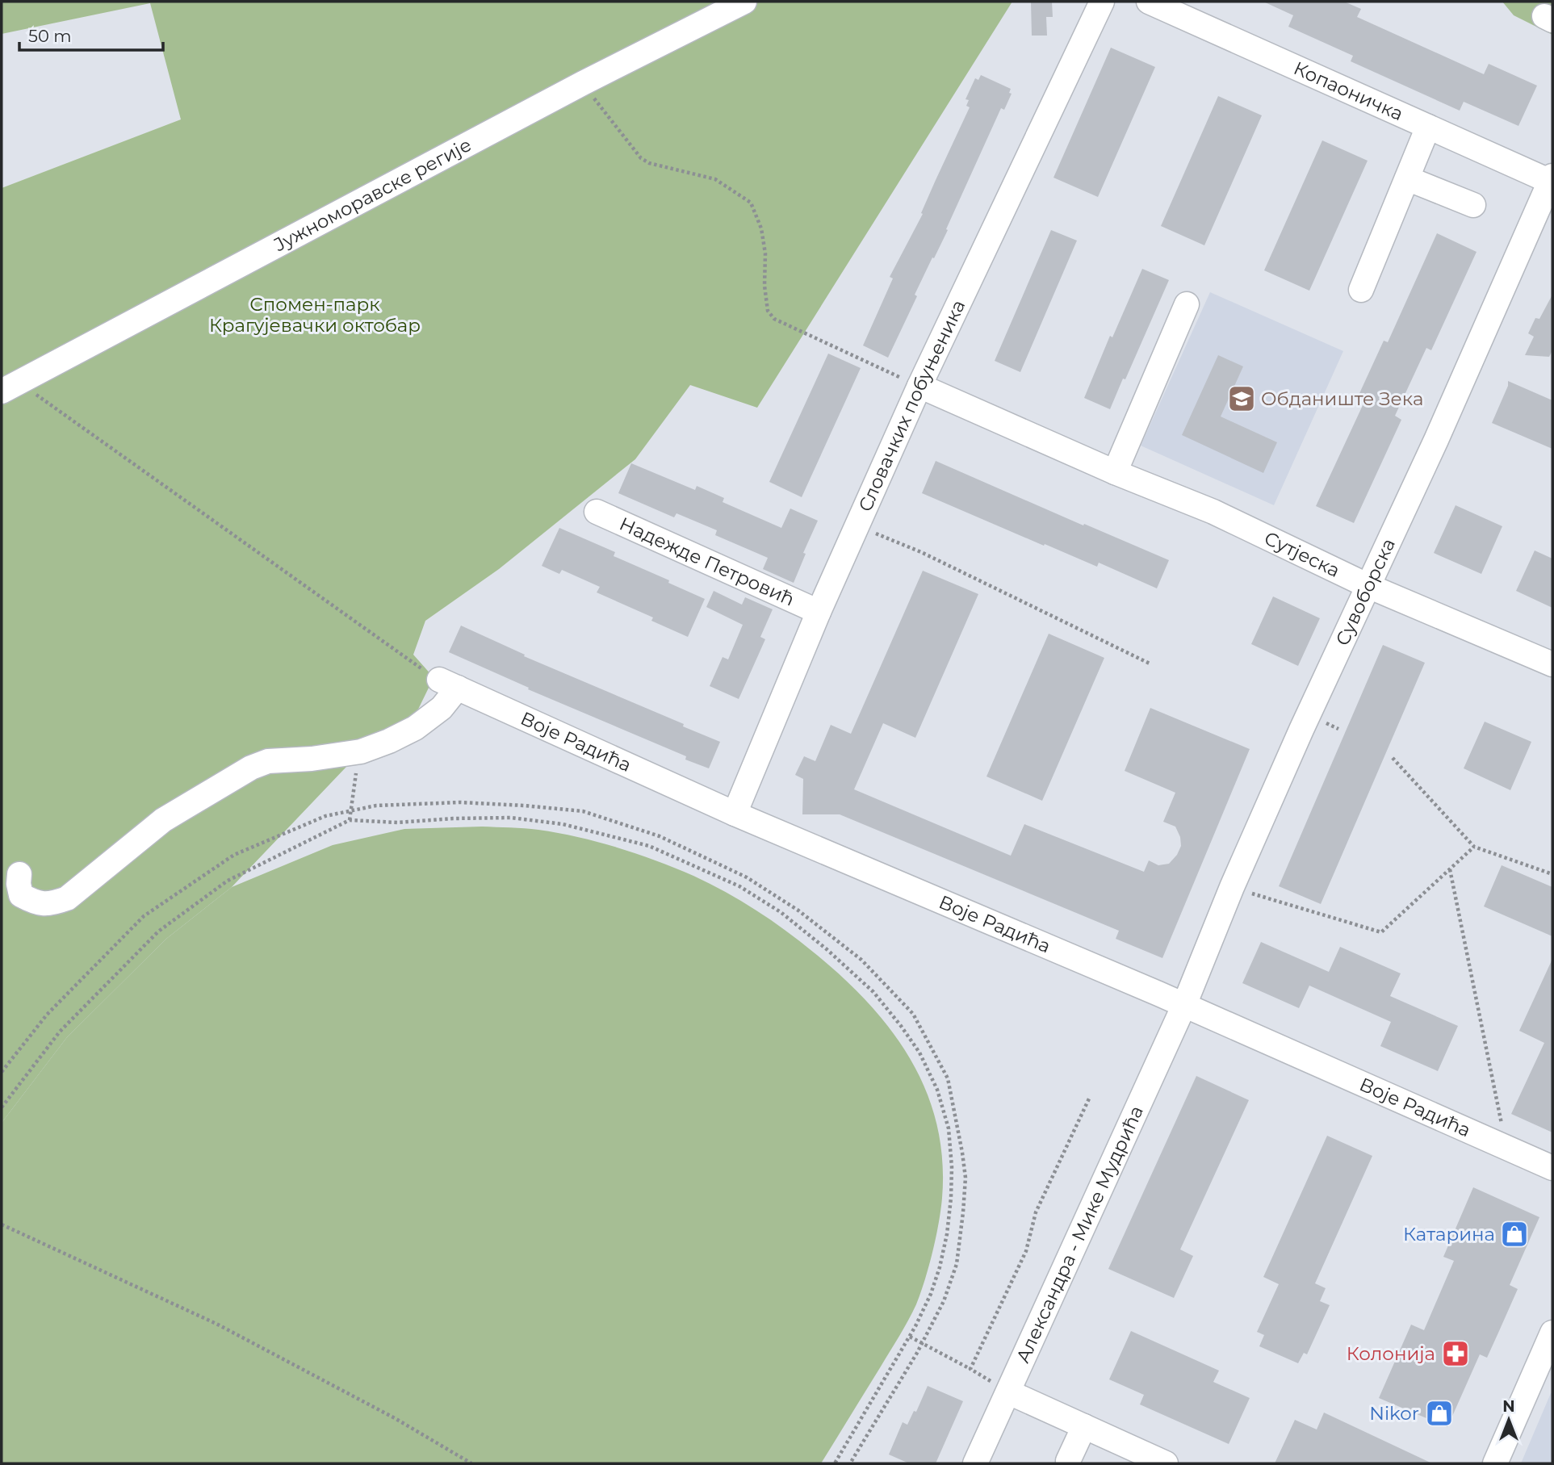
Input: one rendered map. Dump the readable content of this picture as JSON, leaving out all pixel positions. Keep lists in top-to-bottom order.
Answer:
{
  "streets": {
    "street": [
      "Копаоничка",
      "Јужноморавске регије",
      "Словачких побуњеника",
      "Сутјеска",
      "Надежде Петровић",
      "Сувоборска",
      "Воје Радића",
      "Александра - Мике Мудрића"
    ]
  },
  "crossings": [
    ["Копаоничка", "Сувоборска"],
    ["Словачких побуњеника", "Сутјеска"],
    ["Словачких побуњеника", "Надежде Петровић"],
    ["Словачких побуњеника", "Воје Радића"],
    ["Сутјеска", "Сувоборска"],
    ["Сувоборска", "Воје Радића"],
    ["Сувоборска", "Александра - Мике Мудрића"],
    ["Воје Радића", "Александра - Мике Мудрића"]
  ],
  "parks": ["Спомен-парк Крагујевачки октобар"],
  "places": {
    "school or university": ["Обданиште Зека"],
    "shop": ["Катарина", "Nikor"],
    "pharmacy": ["Колонија"]
  },
  "scale_bar": "50 m",
  "north": "top"
}
